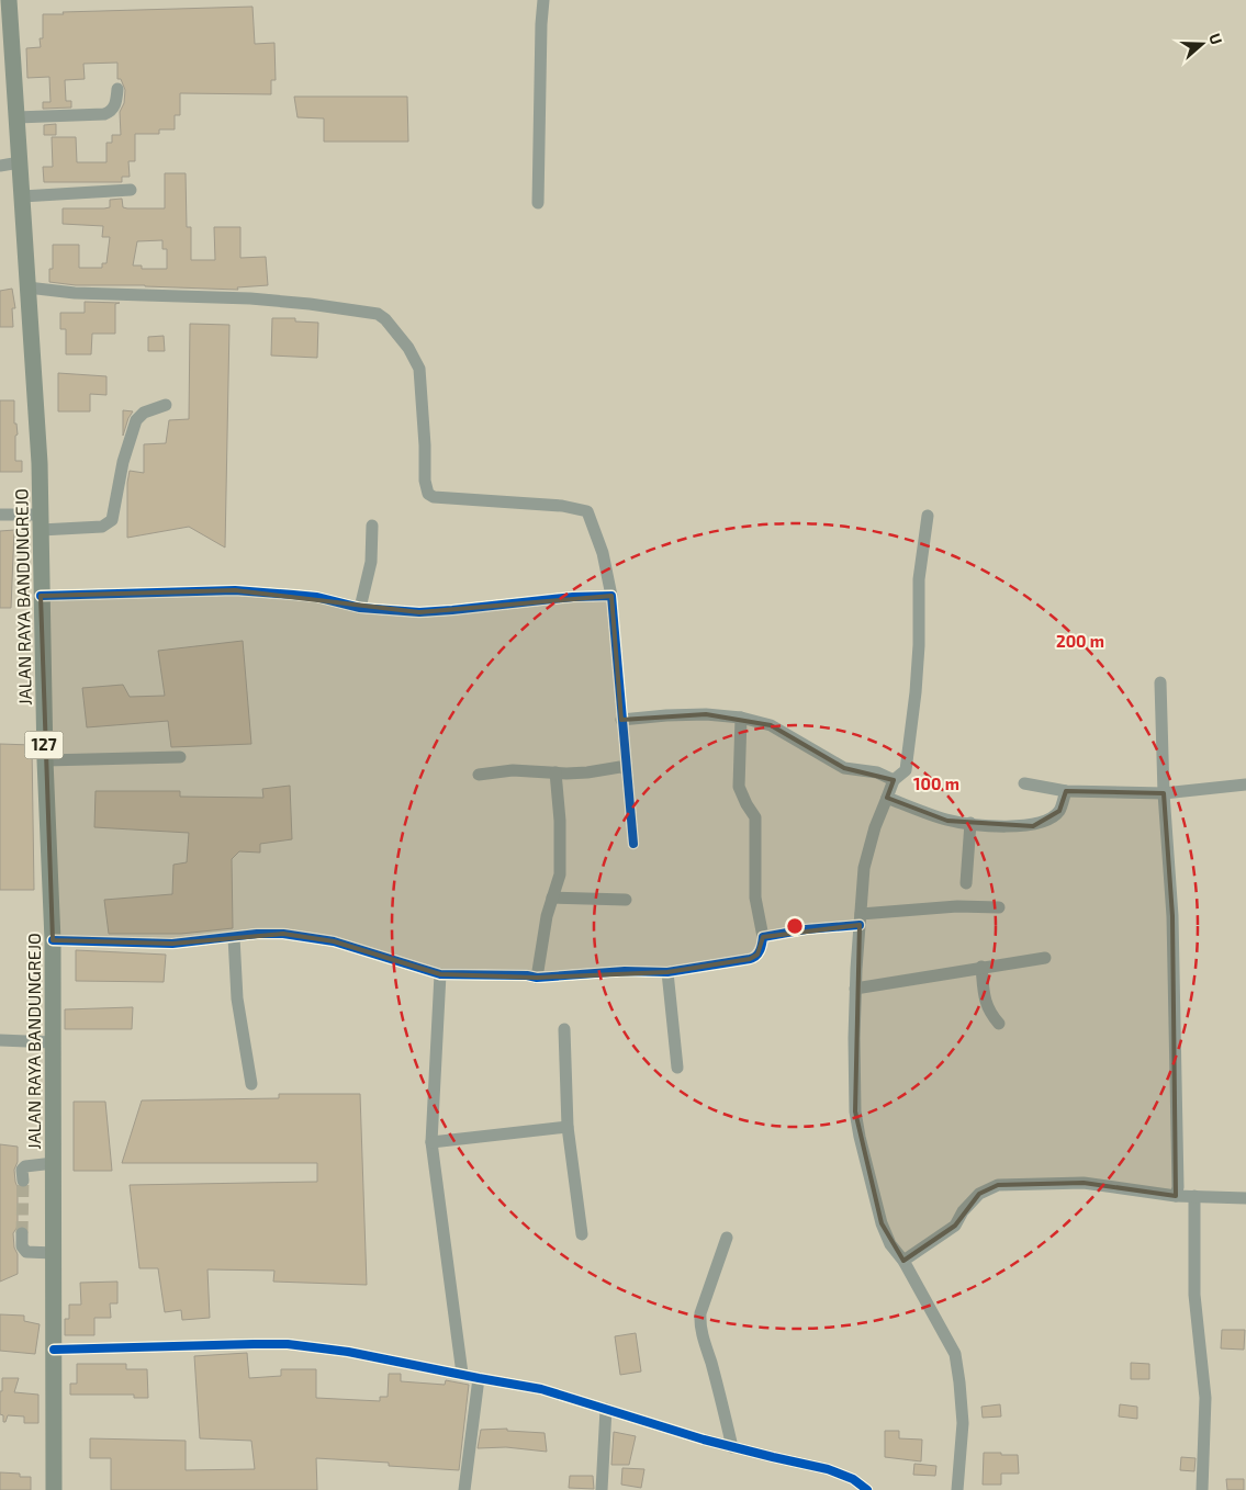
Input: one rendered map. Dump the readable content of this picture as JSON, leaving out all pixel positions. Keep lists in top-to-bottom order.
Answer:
{
  "streets": {
    "main road": ["JALAN RAYA BANDUNGREJO", "127"]
  },
  "north": "right",
  "rings": ["200 m", "100 m"]
}
